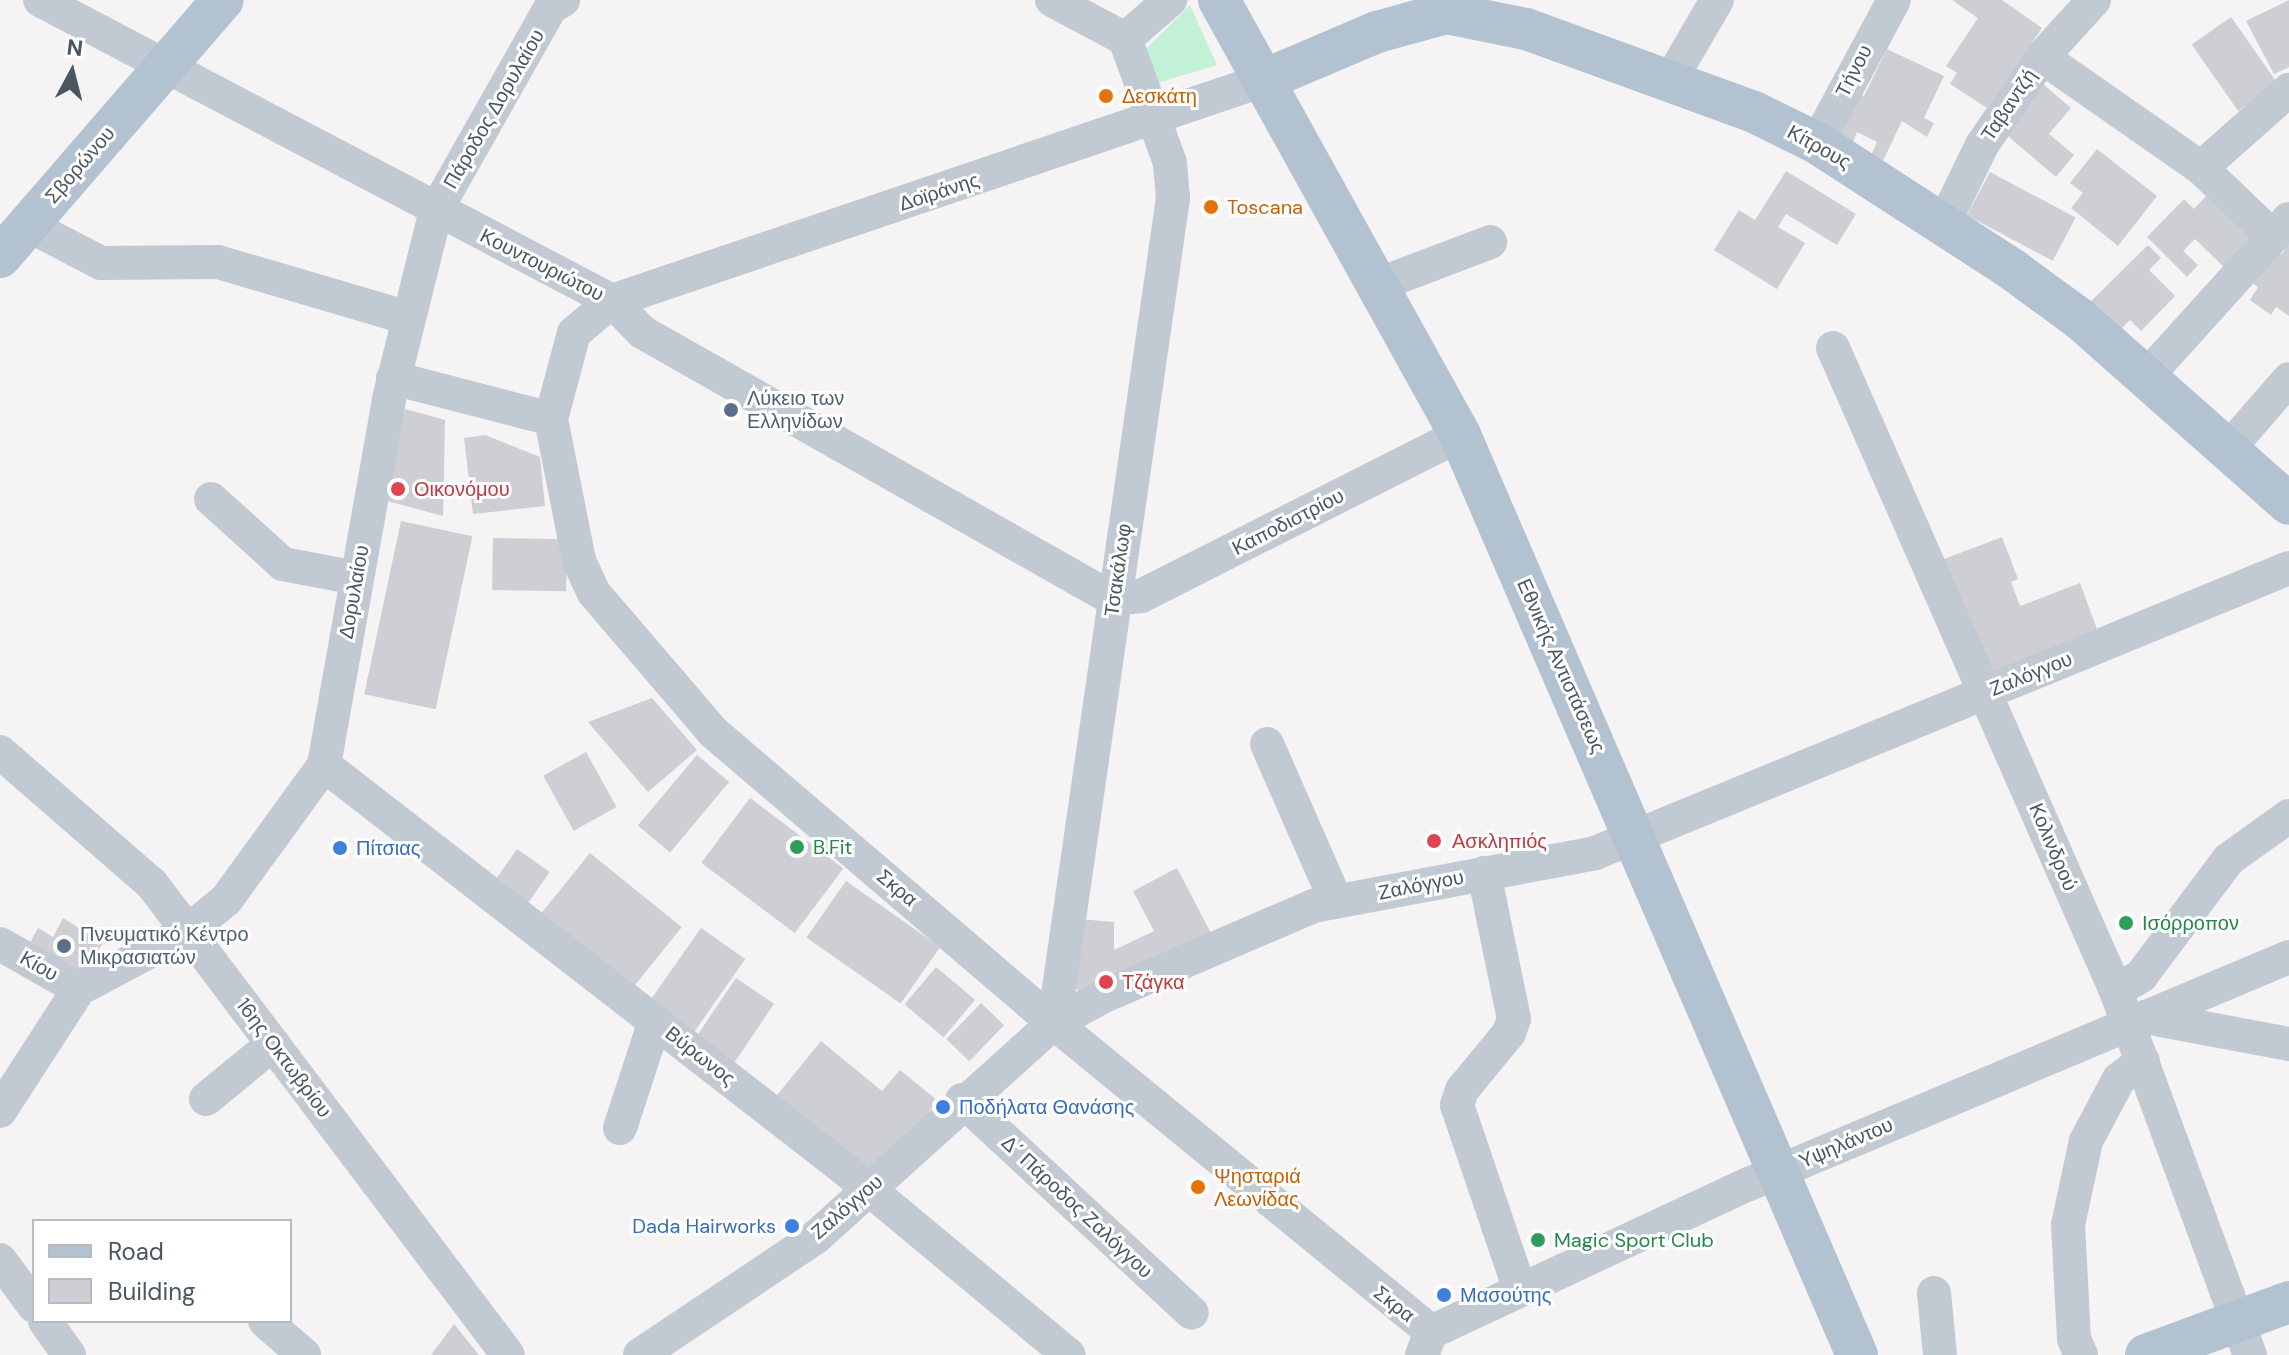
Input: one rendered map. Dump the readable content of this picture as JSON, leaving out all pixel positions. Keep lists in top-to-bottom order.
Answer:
{
  "streets": {
    "main road": ["Κίτρους", "Σβορώνου", "Εθνικής Αντιστάσεως"],
    "street": [
      "Τήνου",
      "Ταβαντζή",
      "Πάροδος Δορυλαίου",
      "Δοϊράνης",
      "Κουντουριώτου",
      "Καποδιστρίου",
      "Τσακάλωφ",
      "Δορυλαίου",
      "Ζαλόγγου",
      "Κολινδρού",
      "Σκρα",
      "Κίου",
      "Βύρωνος",
      "16ης Οκτωβρίου",
      "Υψηλάντου",
      "Δ΄ Πάροδος Ζαλόγγου"
    ]
  },
  "crossings": [
    ["Τήνου", "Κίτρους"],
    ["Ταβαντζή", "Κίτρους"],
    ["Πάροδος Δορυλαίου", "Κουντουριώτου"],
    ["Πάροδος Δορυλαίου", "Δορυλαίου"],
    ["Κίτρους", "Δοϊράνης"],
    ["Κίτρους", "Εθνικής Αντιστάσεως"],
    ["Σβορώνου", "Κουντουριώτου"],
    ["Δοϊράνης", "Κουντουριώτου"],
    ["Δοϊράνης", "Τσακάλωφ"],
    ["Δοϊράνης", "Εθνικής Αντιστάσεως"],
    ["Δοϊράνης", "Σκρα"],
    ["Κουντουριώτου", "Καποδιστρίου"],
    ["Κουντουριώτου", "Τσακάλωφ"],
    ["Κουντουριώτου", "Δορυλαίου"],
    ["Κουντουριώτου", "Σκρα"],
    ["Καποδιστρίου", "Τσακάλωφ"],
    ["Καποδιστρίου", "Εθνικής Αντιστάσεως"],
    ["Τσακάλωφ", "Ζαλόγγου"],
    ["Τσακάλωφ", "Σκρα"],
    ["Δορυλαίου", "Κίου"],
    ["Δορυλαίου", "Βύρωνος"],
    ["Δορυλαίου", "16ης Οκτωβρίου"],
    ["Εθνικής Αντιστάσεως", "Ζαλόγγου"],
    ["Εθνικής Αντιστάσεως", "Υψηλάντου"],
    ["Ζαλόγγου", "Κολινδρού"],
    ["Ζαλόγγου", "Σκρα"],
    ["Ζαλόγγου", "Βύρωνος"],
    ["Ζαλόγγου", "Δ΄ Πάροδος Ζαλόγγου"],
    ["Κολινδρού", "Υψηλάντου"],
    ["Σκρα", "Υψηλάντου"]
  ],
  "places": [
    "Δεσκάτη",
    "Toscana",
    "Λύκειο των Ελληνίδων",
    "Οικονόμου",
    "Ασκληπιός",
    "B.Fit",
    "Πίτσιας",
    "Ισόρροπον",
    "Πνευματικό Κέντρο Μικρασιατών",
    "Τζάγκα",
    "Ποδήλατα Θανάσης",
    "Ψησταριά Λεωνίδας",
    "Dada Hairworks",
    "Magic Sport Club",
    "Μασούτης"
  ],
  "legend": ["Road", "Building"],
  "north": "top"
}
